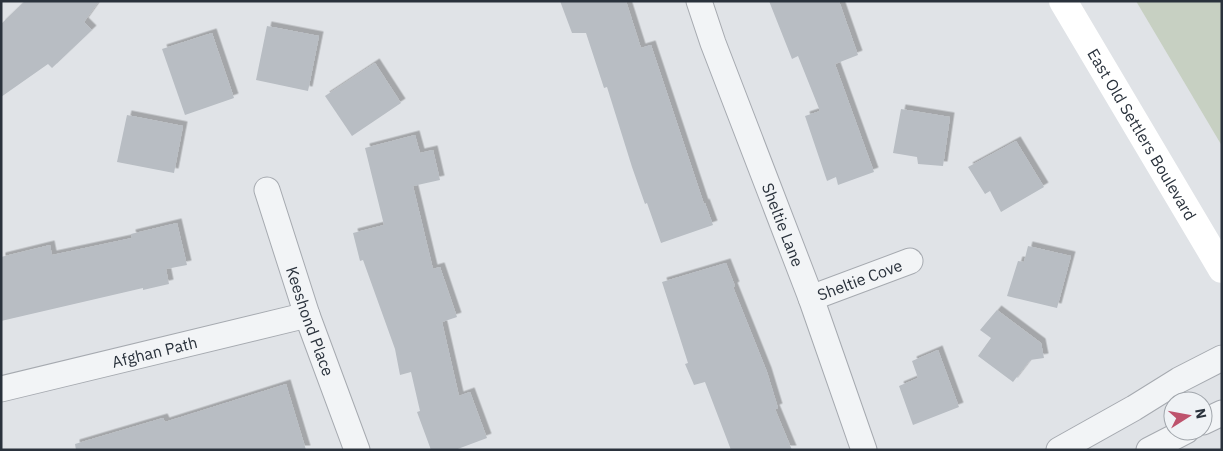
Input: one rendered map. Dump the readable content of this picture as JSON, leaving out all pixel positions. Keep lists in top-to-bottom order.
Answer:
{
  "streets": {
    "main road": ["East Old Settlers Boulevard"],
    "street": [
      "Sheltie Lane",
      "Sheltie Cove",
      "Keeshond Place",
      "Afghan Path"
    ]
  },
  "crossings": [
    ["Sheltie Lane", "Sheltie Cove"],
    ["Keeshond Place", "Afghan Path"]
  ],
  "north": "right"
}
